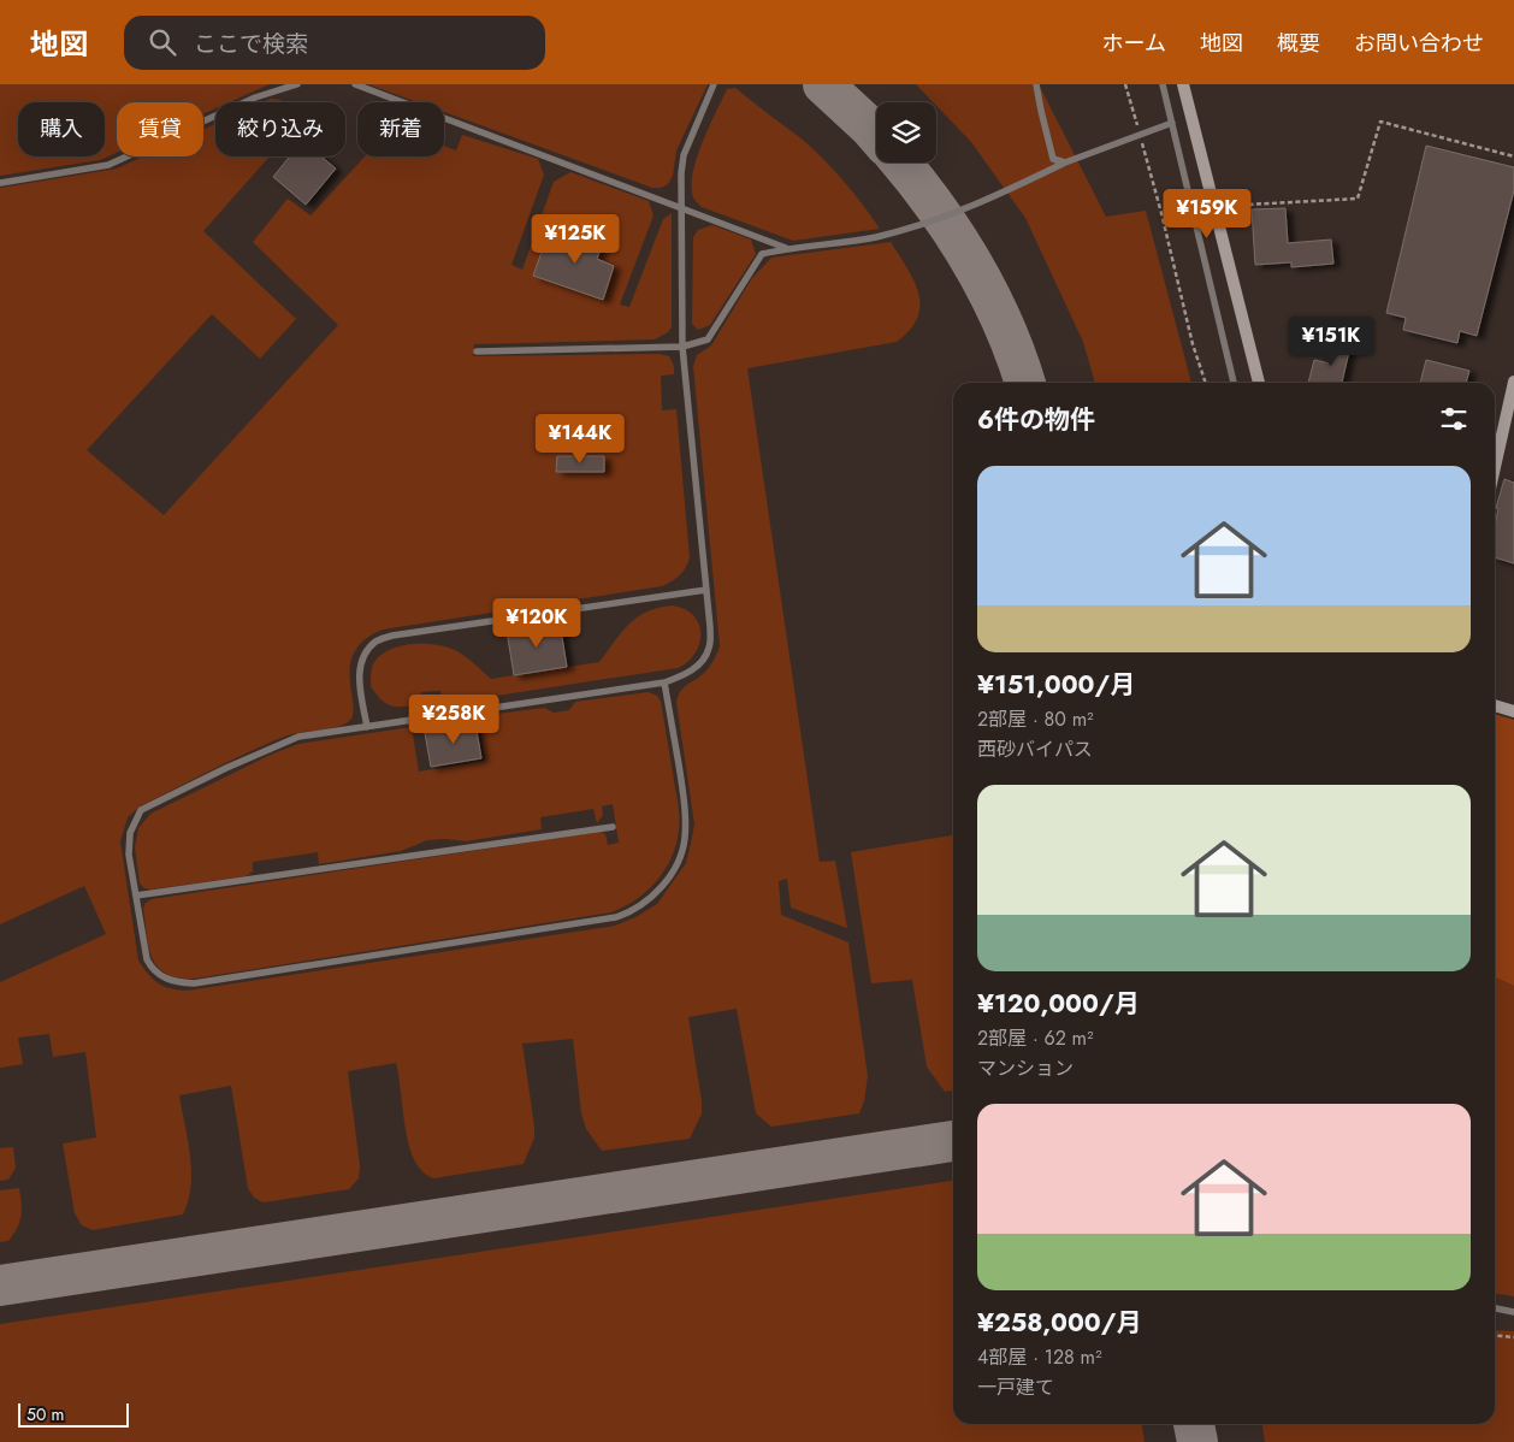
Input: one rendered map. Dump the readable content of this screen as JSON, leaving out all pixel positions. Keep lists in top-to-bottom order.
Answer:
{
  "scale_bar": "50 m",
  "page": {
    "header": "地図",
    "search": "ここで検索",
    "nav": [
      "ホーム",
      "地図",
      "概要",
      "お問い合わせ"
    ],
    "chip": [
      "購入",
      "賃貸",
      "絞り込み",
      "新着"
    ],
    "price": [
      "¥159K",
      "¥125K",
      "¥151K",
      "¥144K",
      "¥120K",
      "¥258K"
    ],
    "heading": "6件の物件",
    "list": [
      {
        "name": "¥151,000/月",
        "note": "2部屋 · 80 m² · 西砂バイパス"
      },
      {
        "name": "¥120,000/月",
        "note": "2部屋 · 62 m² · マンション"
      },
      {
        "name": "¥258,000/月",
        "note": "4部屋 · 128 m² · 一戸建て"
      }
    ],
    "scale": "50 m"
  }
}
